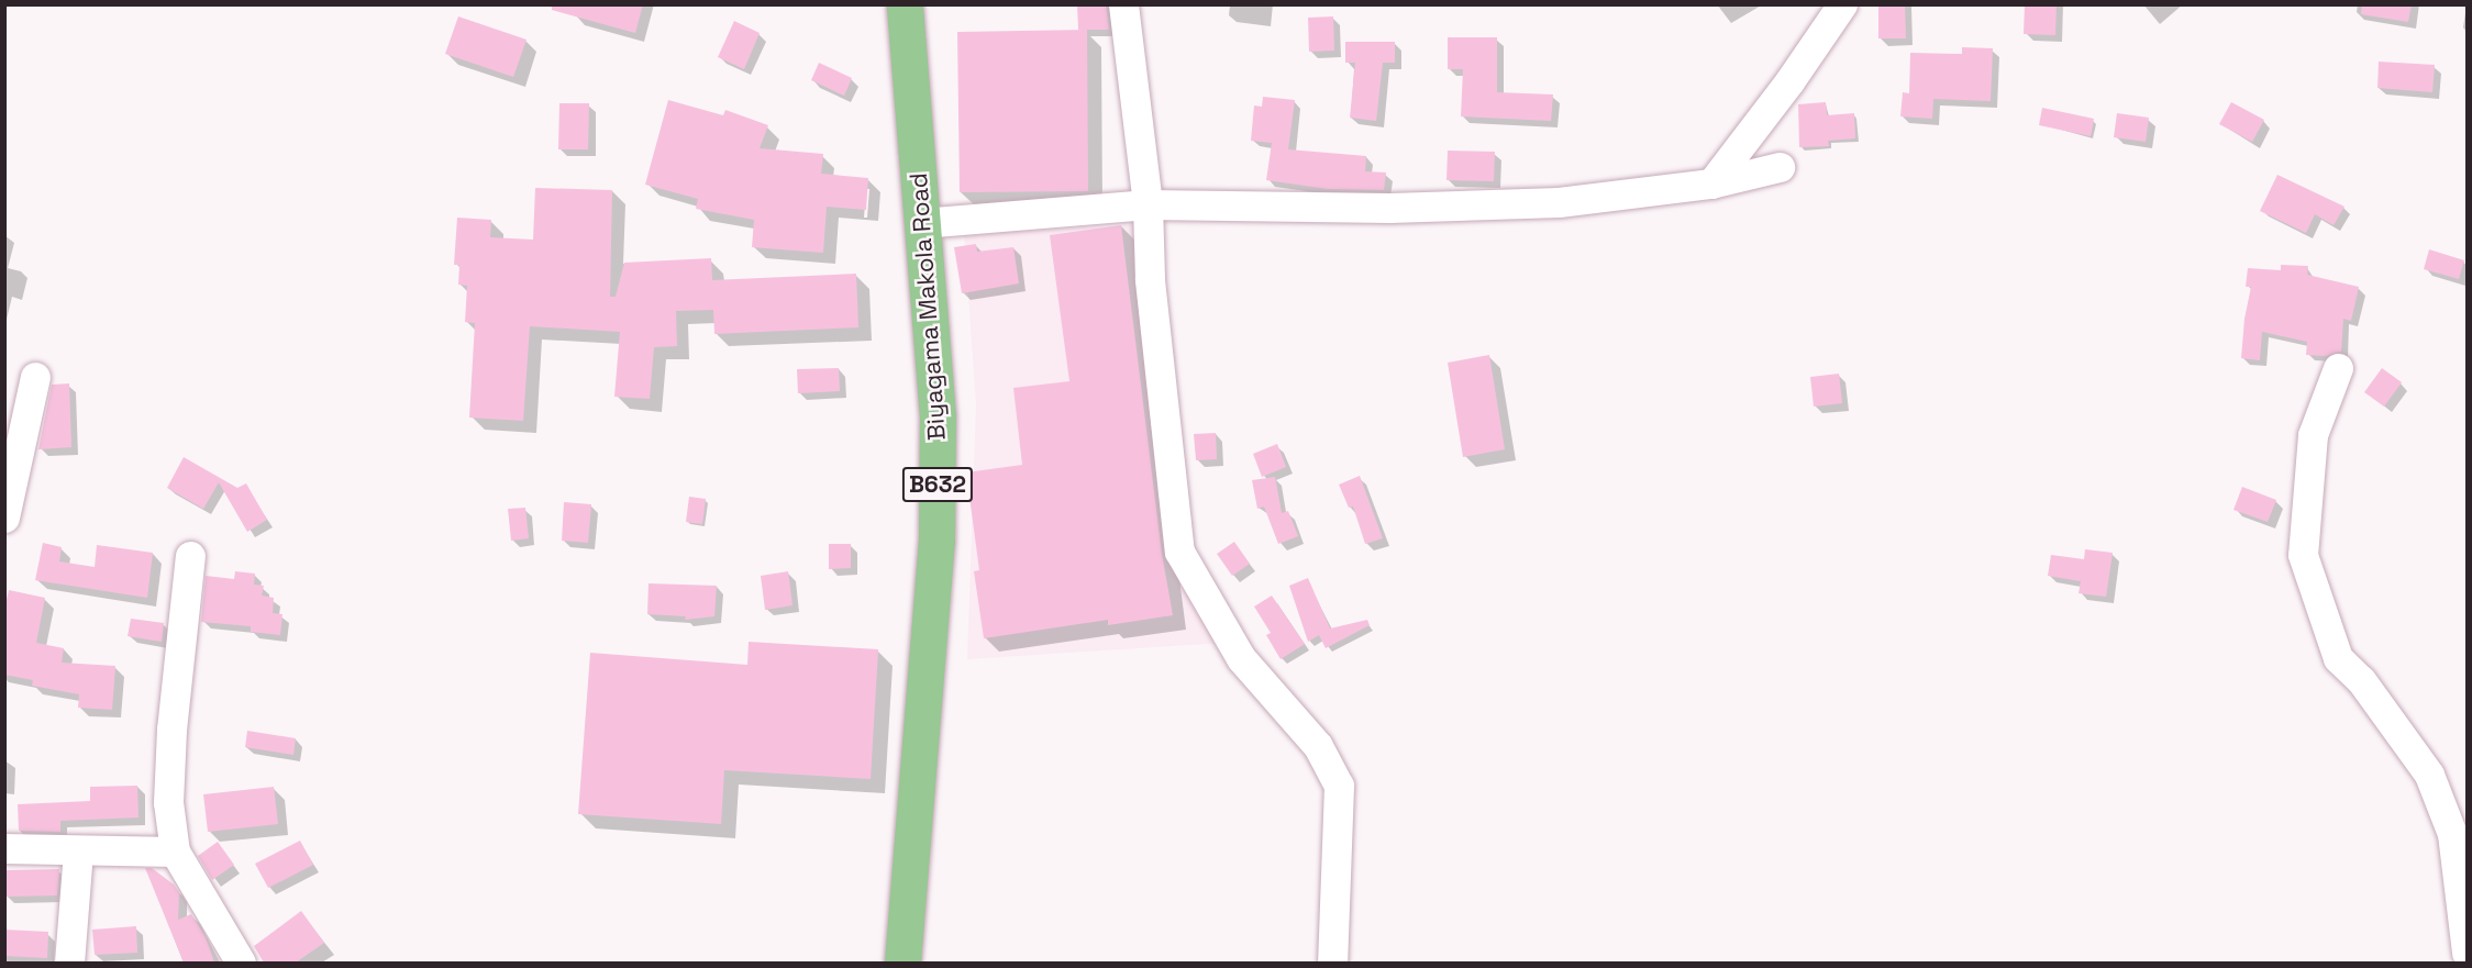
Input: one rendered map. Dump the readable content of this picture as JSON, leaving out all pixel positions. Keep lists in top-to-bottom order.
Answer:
{
  "streets": {
    "main road": ["Biyagama Makola Road", "B632"]
  }
}
